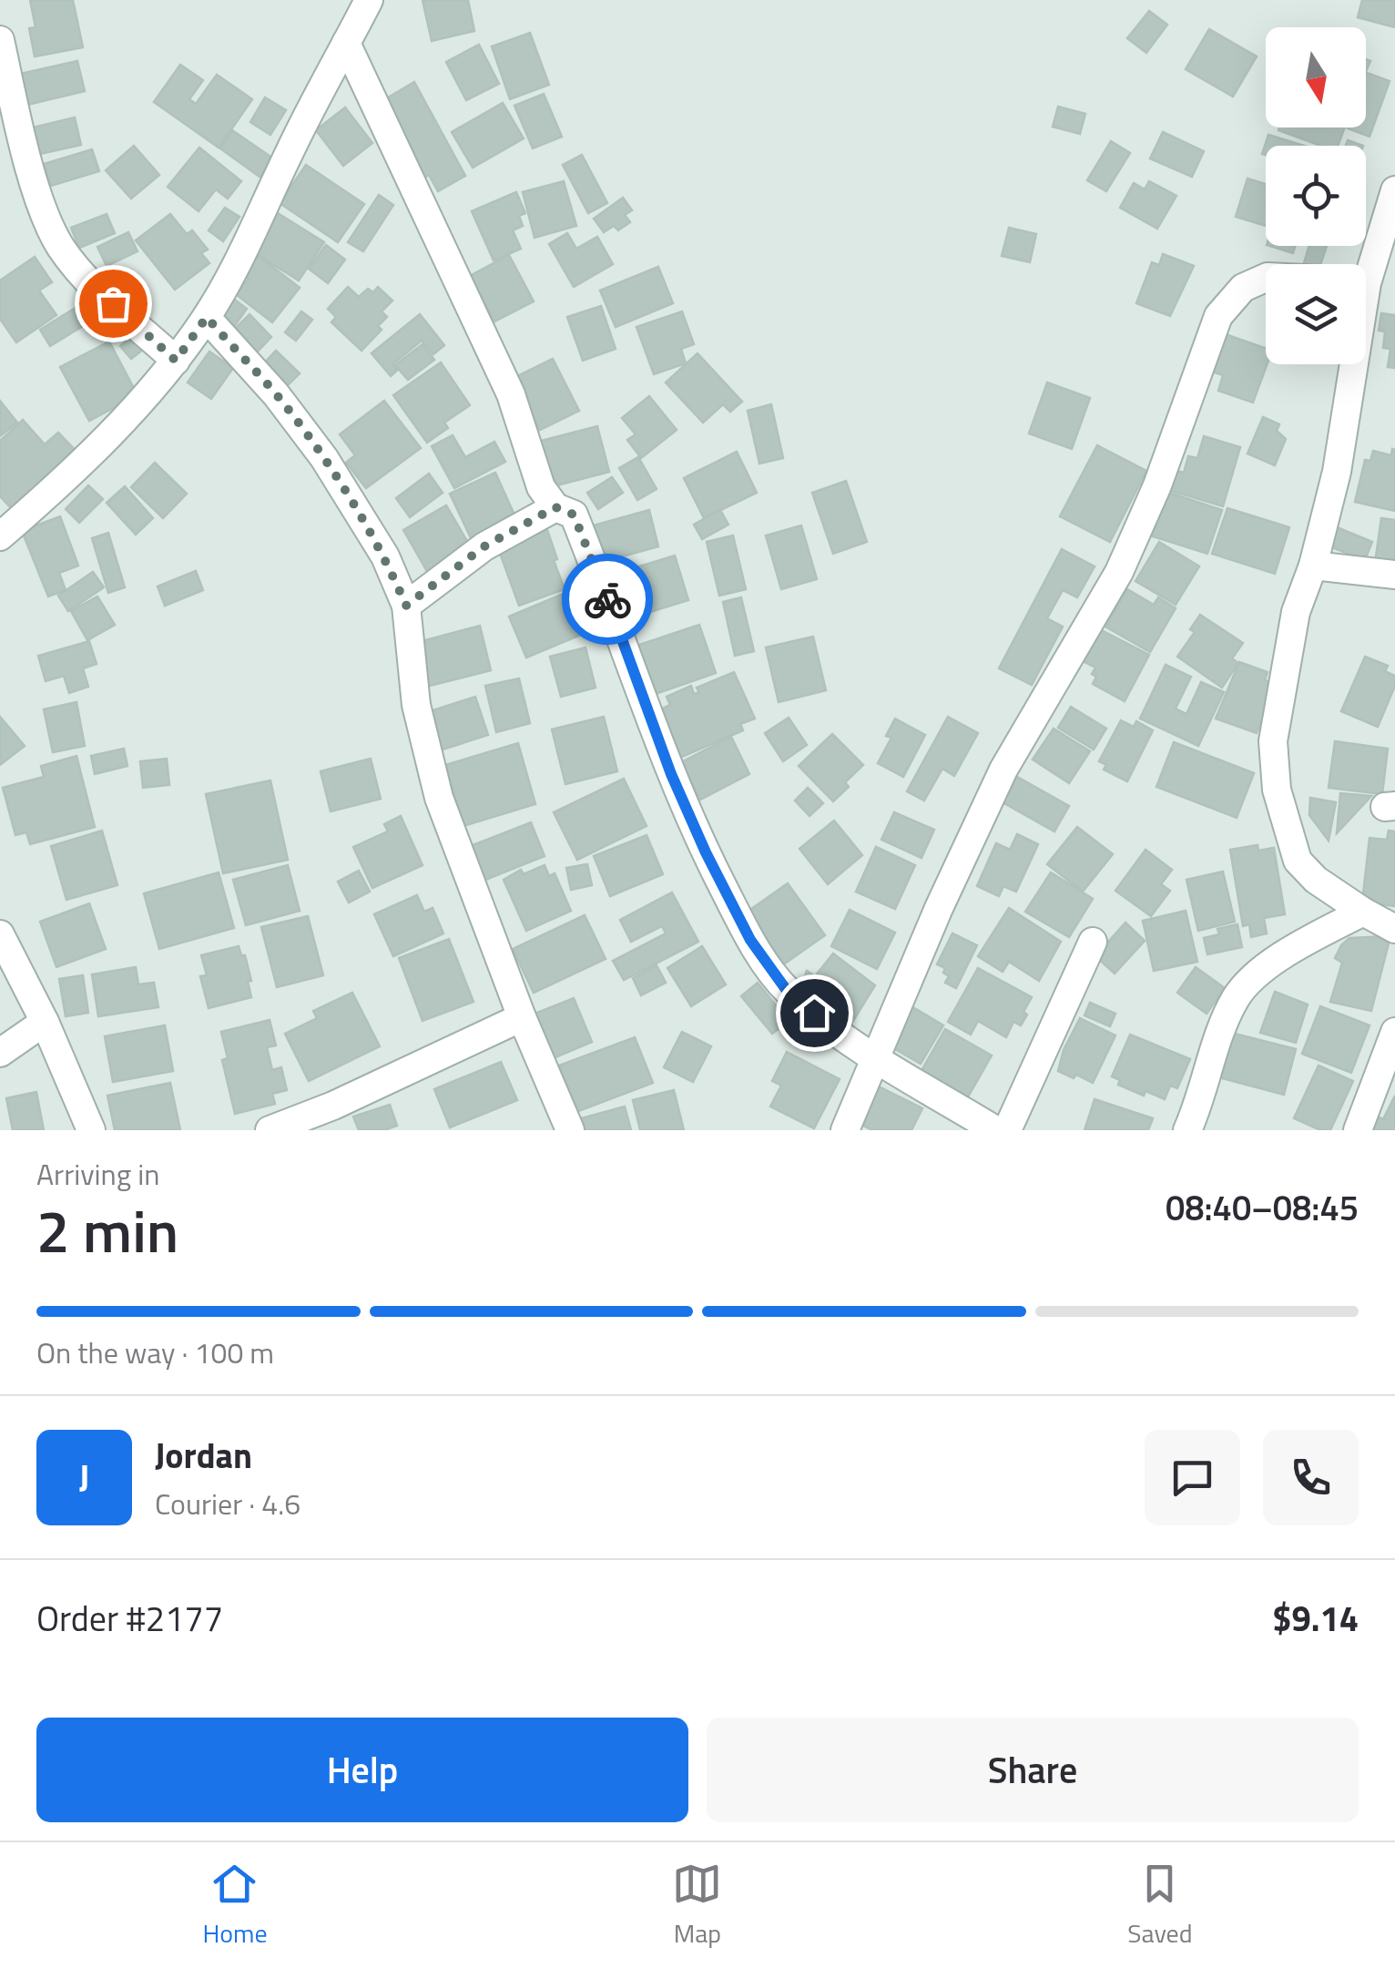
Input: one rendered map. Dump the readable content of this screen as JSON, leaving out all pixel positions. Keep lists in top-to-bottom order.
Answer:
{
  "north": "bottom",
  "page": {
    "heading": ["2 min", "Arriving in", "08:40–08:45"],
    "panel": [
      "Jordan",
      "Courier · 4.6",
      "Order #2177",
      "$9.14"
    ],
    "bar": "On the way · 100 m",
    "round": "J",
    "buttons": ["Help", "Share"],
    "tabs": ["Home", "Map", "Saved"]
  }
}
